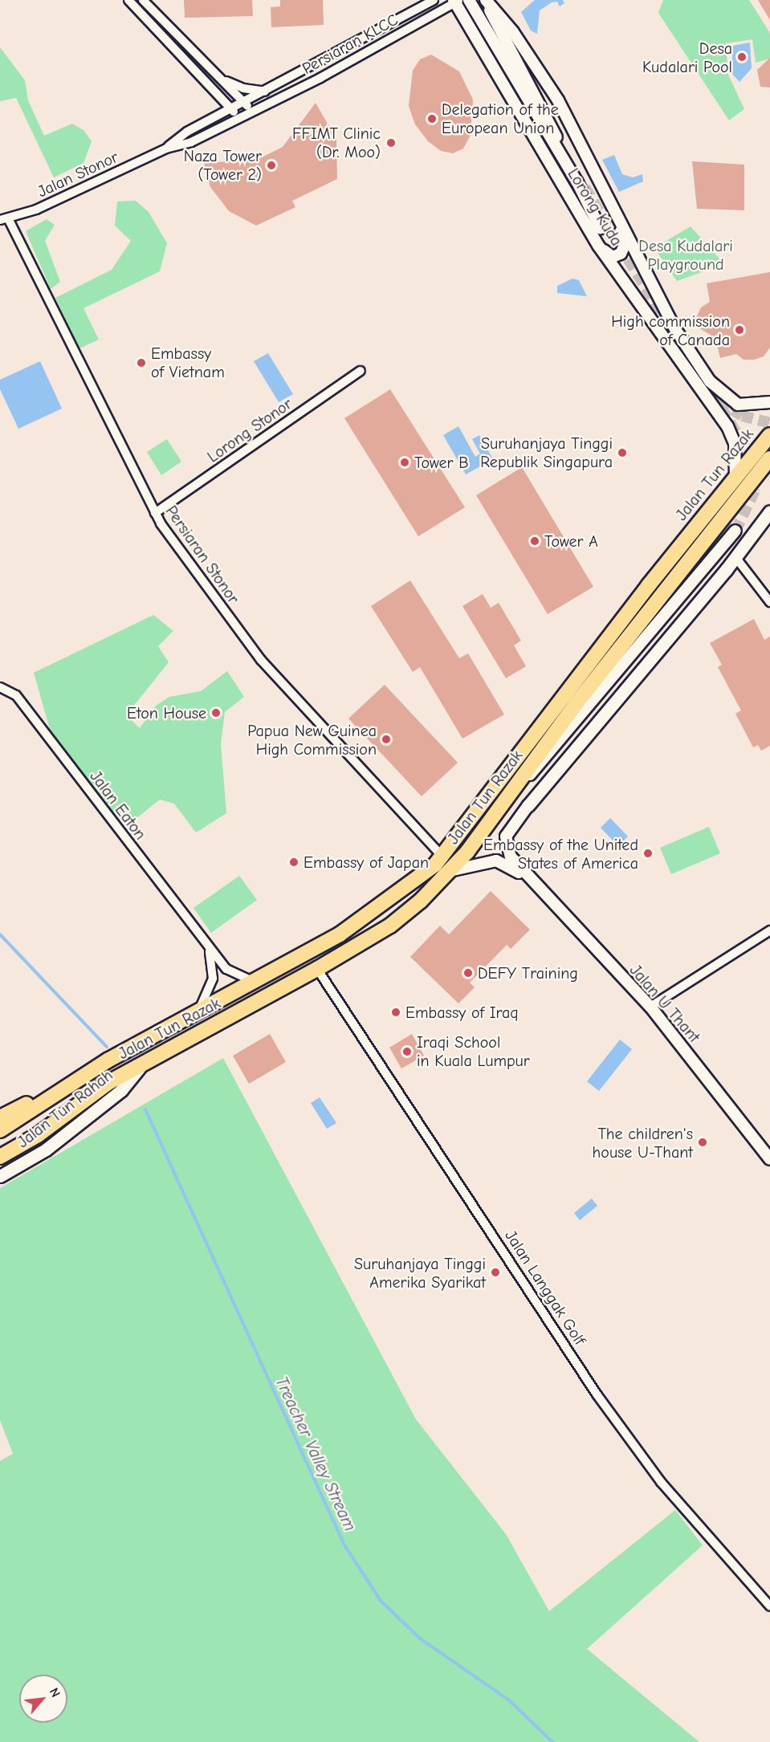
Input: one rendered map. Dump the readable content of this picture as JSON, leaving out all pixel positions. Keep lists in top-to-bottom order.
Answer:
{
  "streets": {
    "main road": ["Jalan Tun Razak", "Jalan Tun Rahah"],
    "street": [
      "Persiaran KLCC",
      "Jalan Stonor",
      "Lorong Kuda",
      "Lorong Stonor",
      "Persiaran Stonor",
      "Jalan Eaton",
      "Jalan U Thant",
      "Jalan Langgak Golf"
    ]
  },
  "crossings": [
    ["Persiaran KLCC", "Jalan Stonor"],
    ["Persiaran KLCC", "Lorong Kuda"],
    ["Jalan Stonor", "Persiaran Stonor"],
    ["Lorong Kuda", "Jalan Tun Razak"],
    ["Lorong Stonor", "Persiaran Stonor"],
    ["Jalan Tun Razak", "Persiaran Stonor"],
    ["Jalan Tun Razak", "Jalan Eaton"],
    ["Jalan Tun Razak", "Jalan U Thant"],
    ["Jalan Tun Razak", "Jalan Tun Rahah"],
    ["Jalan Tun Razak", "Jalan Langgak Golf"]
  ],
  "water": ["Treacher Valley Stream"],
  "parks": ["Desa Kudalari Playground"],
  "places": [
    "Desa Kudalari Pool",
    "Delegation of the European Union",
    "FFIMT Clinic (Dr. Moo)",
    "Naza Tower (Tower 2)",
    "High commission of Canada",
    "Embassy of Vietnam",
    "Suruhanjaya Tinggi Republik Singapura",
    "Tower B",
    "Tower A",
    "Eton House",
    "Papua New Guinea High Commission",
    "Embassy of the United States of America",
    "Embassy of Japan",
    "DEFY Training",
    "Embassy of Iraq",
    "Iraqi School in Kuala Lumpur",
    "The children's house U-Thant",
    "Suruhanjaya Tinggi Amerika Syarikat"
  ],
  "north": "top right"
}
